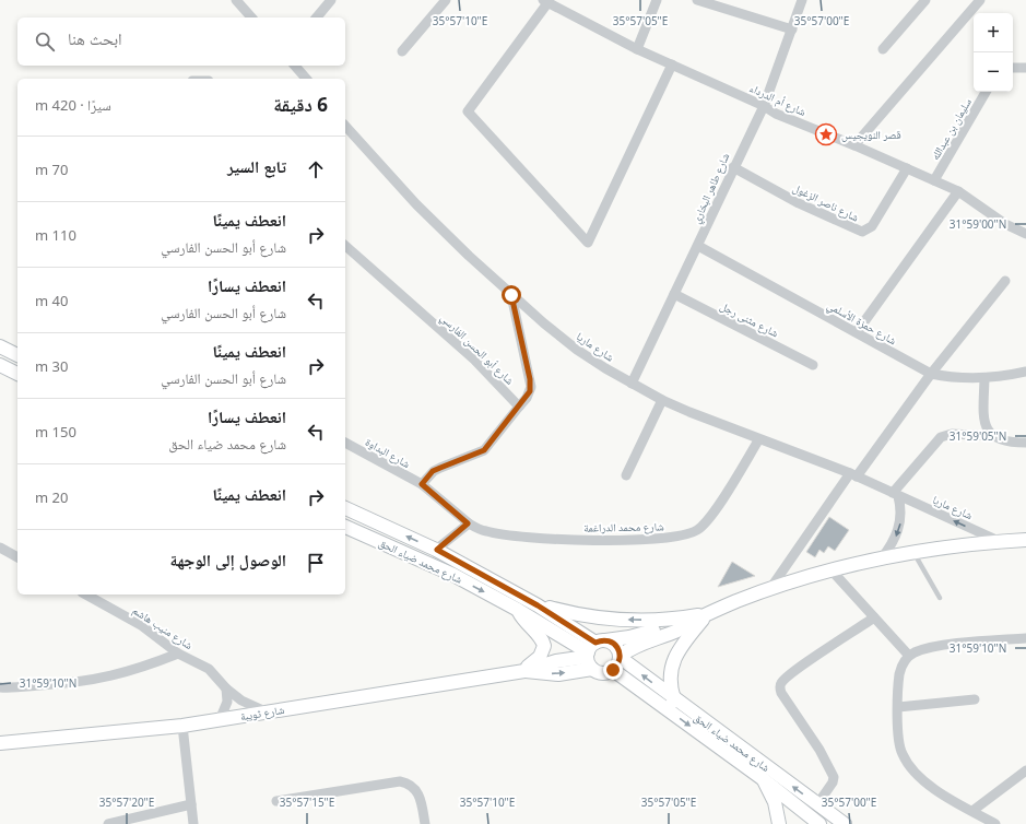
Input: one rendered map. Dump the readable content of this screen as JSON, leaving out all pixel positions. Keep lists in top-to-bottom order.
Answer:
{
  "streets": {
    "main road": ["شارع محمد ضياء الحق", "شارع ثويبة"],
    "street": [
      "شارع أم الدرداء",
      "سليمان بن عبدالله",
      "شارع طاهر البخاري",
      "شارع ناصر الزغول",
      "شارع مثنى رجل",
      "شارع حمزة الأسلمي",
      "شارع ماريا",
      "شارع أبو الحسن الفارسي",
      "شارع البداوة",
      "شارع محمد الدراغمة",
      "شارع منيب هاشم"
    ]
  },
  "crossings": [
    ["شارع أم الدرداء", "سليمان بن عبدالله"],
    ["شارع أم الدرداء", "شارع طاهر البخاري"],
    ["شارع أم الدرداء", "شارع ناصر الزغول"],
    ["شارع طاهر البخاري", "شارع ناصر الزغول"],
    ["شارع طاهر البخاري", "شارع مثنى رجل"],
    ["شارع طاهر البخاري", "شارع حمزة الأسلمي"],
    ["شارع طاهر البخاري", "شارع ماريا"],
    ["شارع ماريا", "شارع محمد الدراغمة"],
    ["شارع محمد ضياء الحق", "شارع ثويبة"],
    ["شارع منيب هاشم", "شارع ثويبة"]
  ],
  "places": {
    "place": ["قصر النويجيس"]
  },
  "page": {
    "map_buttons": ["+", "−"],
    "search": "ابحث هنا",
    "heading": ["6 دقيقة", "سيرًا · 420 m"],
    "list": [
      ["تابع السير", "70 m"],
      ["انعطف يمينًا", "شارع أبو الحسن الفارسي", "110 m"],
      ["انعطف يسارًا", "شارع أبو الحسن الفارسي", "40 m"],
      ["انعطف يمينًا", "شارع أبو الحسن الفارسي", "30 m"],
      ["انعطف يسارًا", "شارع محمد ضياء الحق", "150 m"],
      ["انعطف يمينًا", "20 m"],
      "الوصول إلى الوجهة"
    ]
  },
  "coordinates": [
    "35°57'10\"E",
    "35°57'05\"E",
    "35°57'00\"E",
    "31°59'00\"N",
    "31°59'05\"N",
    "31°59'10\"N",
    "35°57'20\"E",
    "35°57'15\"E"
  ]
}
